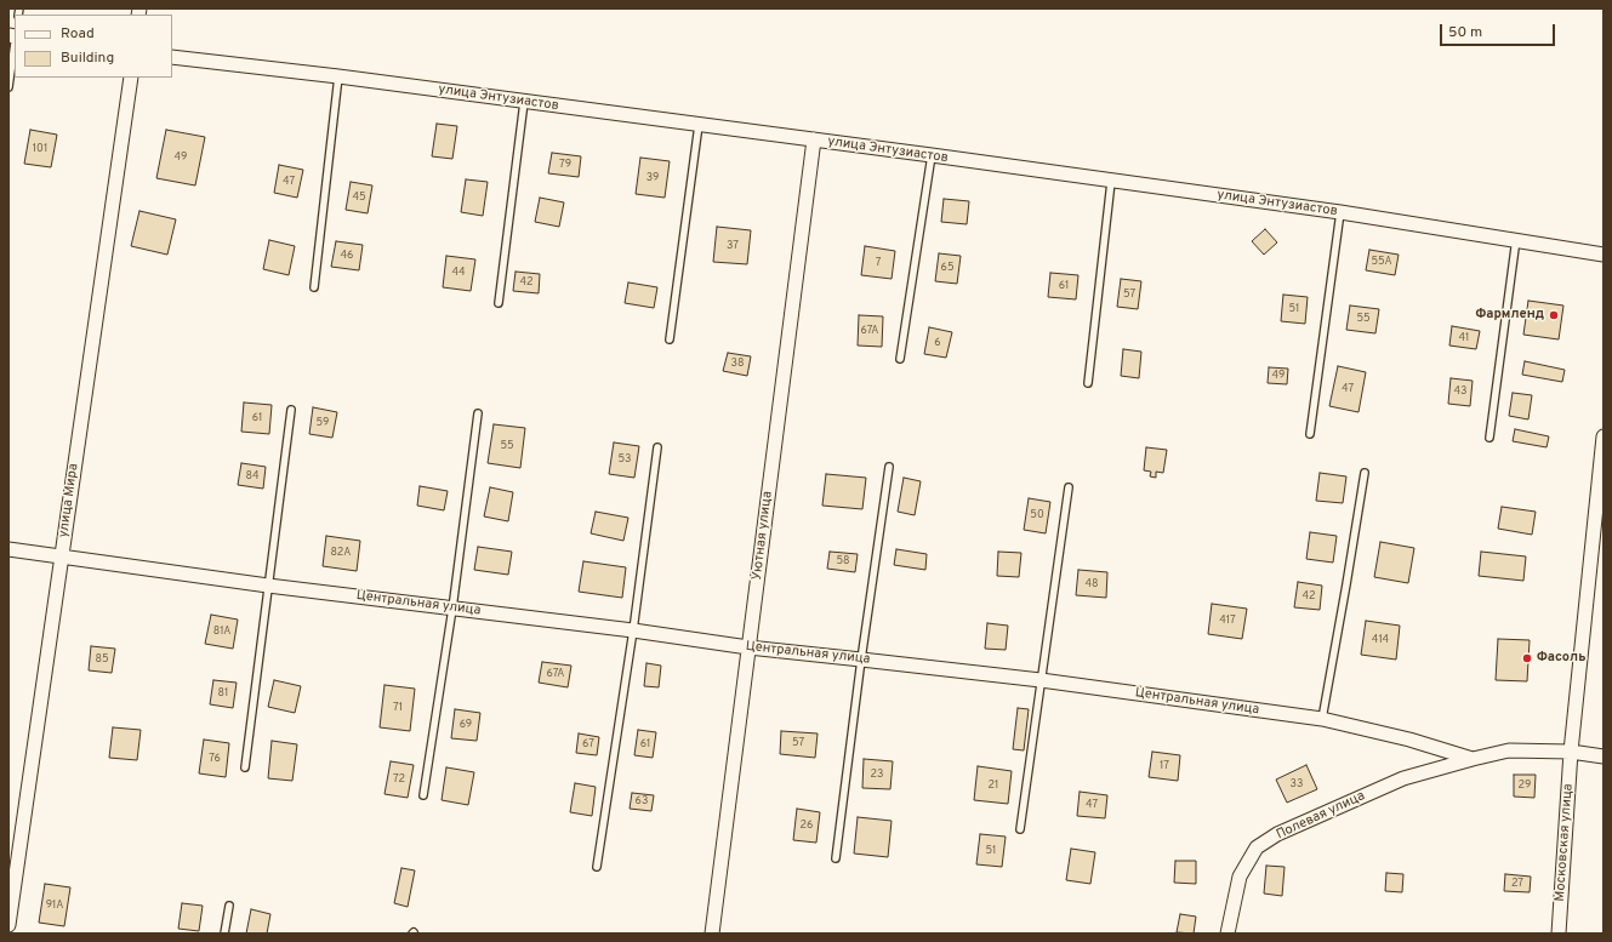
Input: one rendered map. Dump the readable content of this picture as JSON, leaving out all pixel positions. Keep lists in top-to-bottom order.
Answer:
{
  "streets": {
    "street": [
      "улица Энтузиастов",
      "улица Мира",
      "Уютная улица",
      "Центральная улица",
      "Полевая улица",
      "Московская улица"
    ]
  },
  "crossings": [
    ["улица Энтузиастов", "Уютная улица"],
    ["улица Мира", "Центральная улица"],
    ["Уютная улица", "Центральная улица"],
    ["Центральная улица", "Полевая улица"]
  ],
  "places": ["Фармленд", "Фасоль"],
  "house_numbers": [
    "101",
    "49",
    "79",
    "39",
    "47",
    "45",
    "37",
    "46",
    "55А",
    "7",
    "65",
    "44",
    "42",
    "61",
    "57",
    "51",
    "55",
    "67А",
    "41",
    "6",
    "38",
    "49",
    "47",
    "43",
    "61",
    "59",
    "55",
    "53",
    "84",
    "50",
    "82А",
    "58",
    "48",
    "42",
    "417",
    "81А",
    "414",
    "85",
    "67А",
    "81",
    "71",
    "69",
    "57",
    "67",
    "61",
    "76",
    "17",
    "23",
    "72",
    "33",
    "21",
    "29",
    "63",
    "47",
    "26",
    "51",
    "27",
    "91А"
  ],
  "legend": ["Road", "Building"],
  "scale_bar": "50 m"
}
